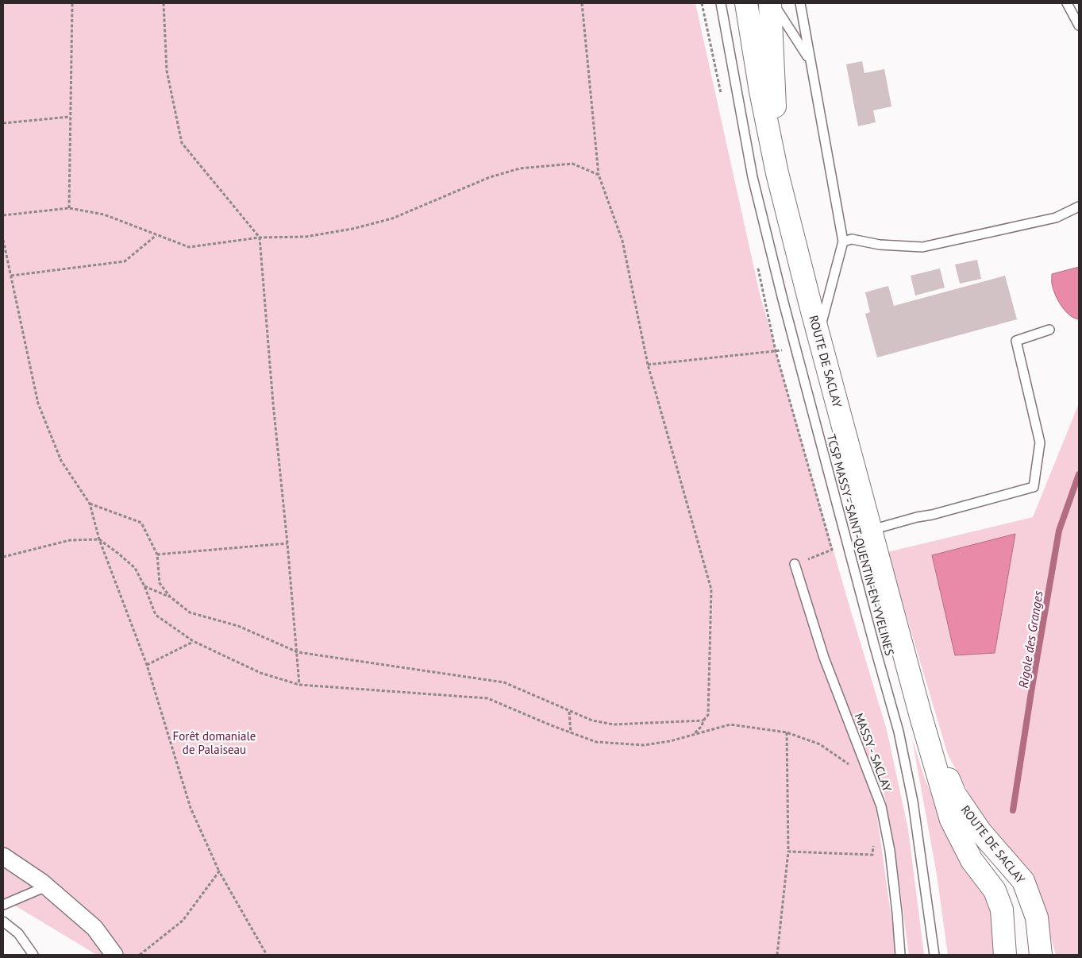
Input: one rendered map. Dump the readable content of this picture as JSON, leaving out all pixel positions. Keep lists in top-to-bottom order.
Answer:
{
  "streets": {
    "main road": ["ROUTE DE SACLAY"],
    "lane": ["TCSP MASSY - SAINT-QUENTIN-EN-YVELINES", "MASSY - SACLAY"]
  },
  "water": ["Rigole des Granges"],
  "parks": ["Forêt domaniale de Palaiseau"]
}
